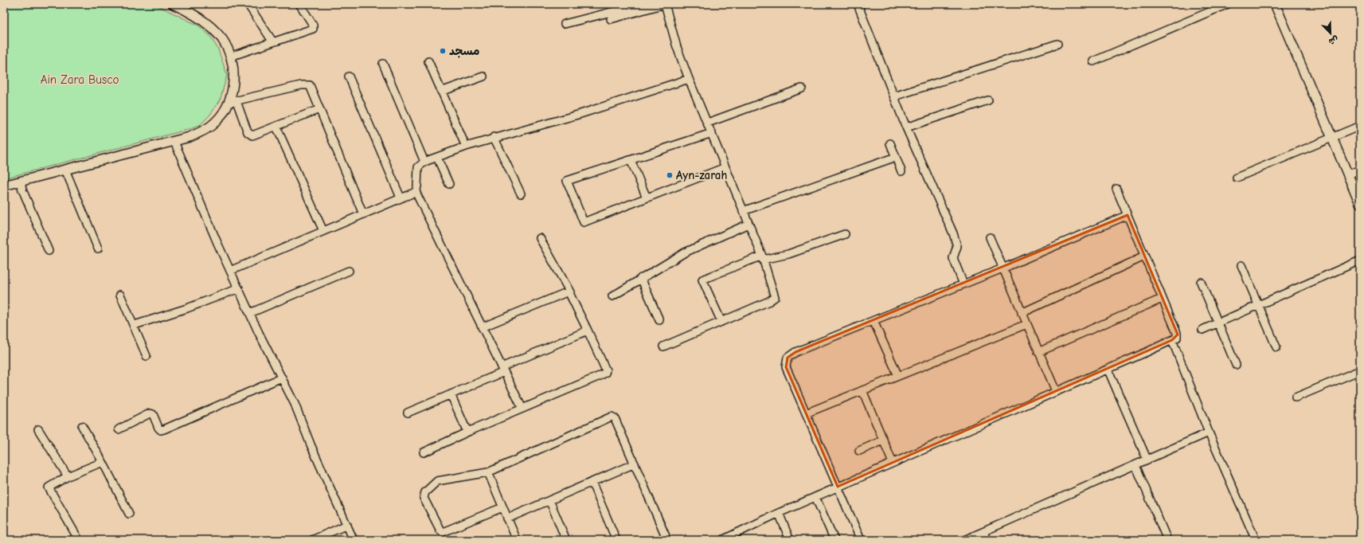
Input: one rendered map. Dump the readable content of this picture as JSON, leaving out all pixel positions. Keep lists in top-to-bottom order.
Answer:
{
  "parks": ["Ain Zara Busco"],
  "places": ["مسجد", "Ayn-zarah"],
  "north": "bottom right"
}
